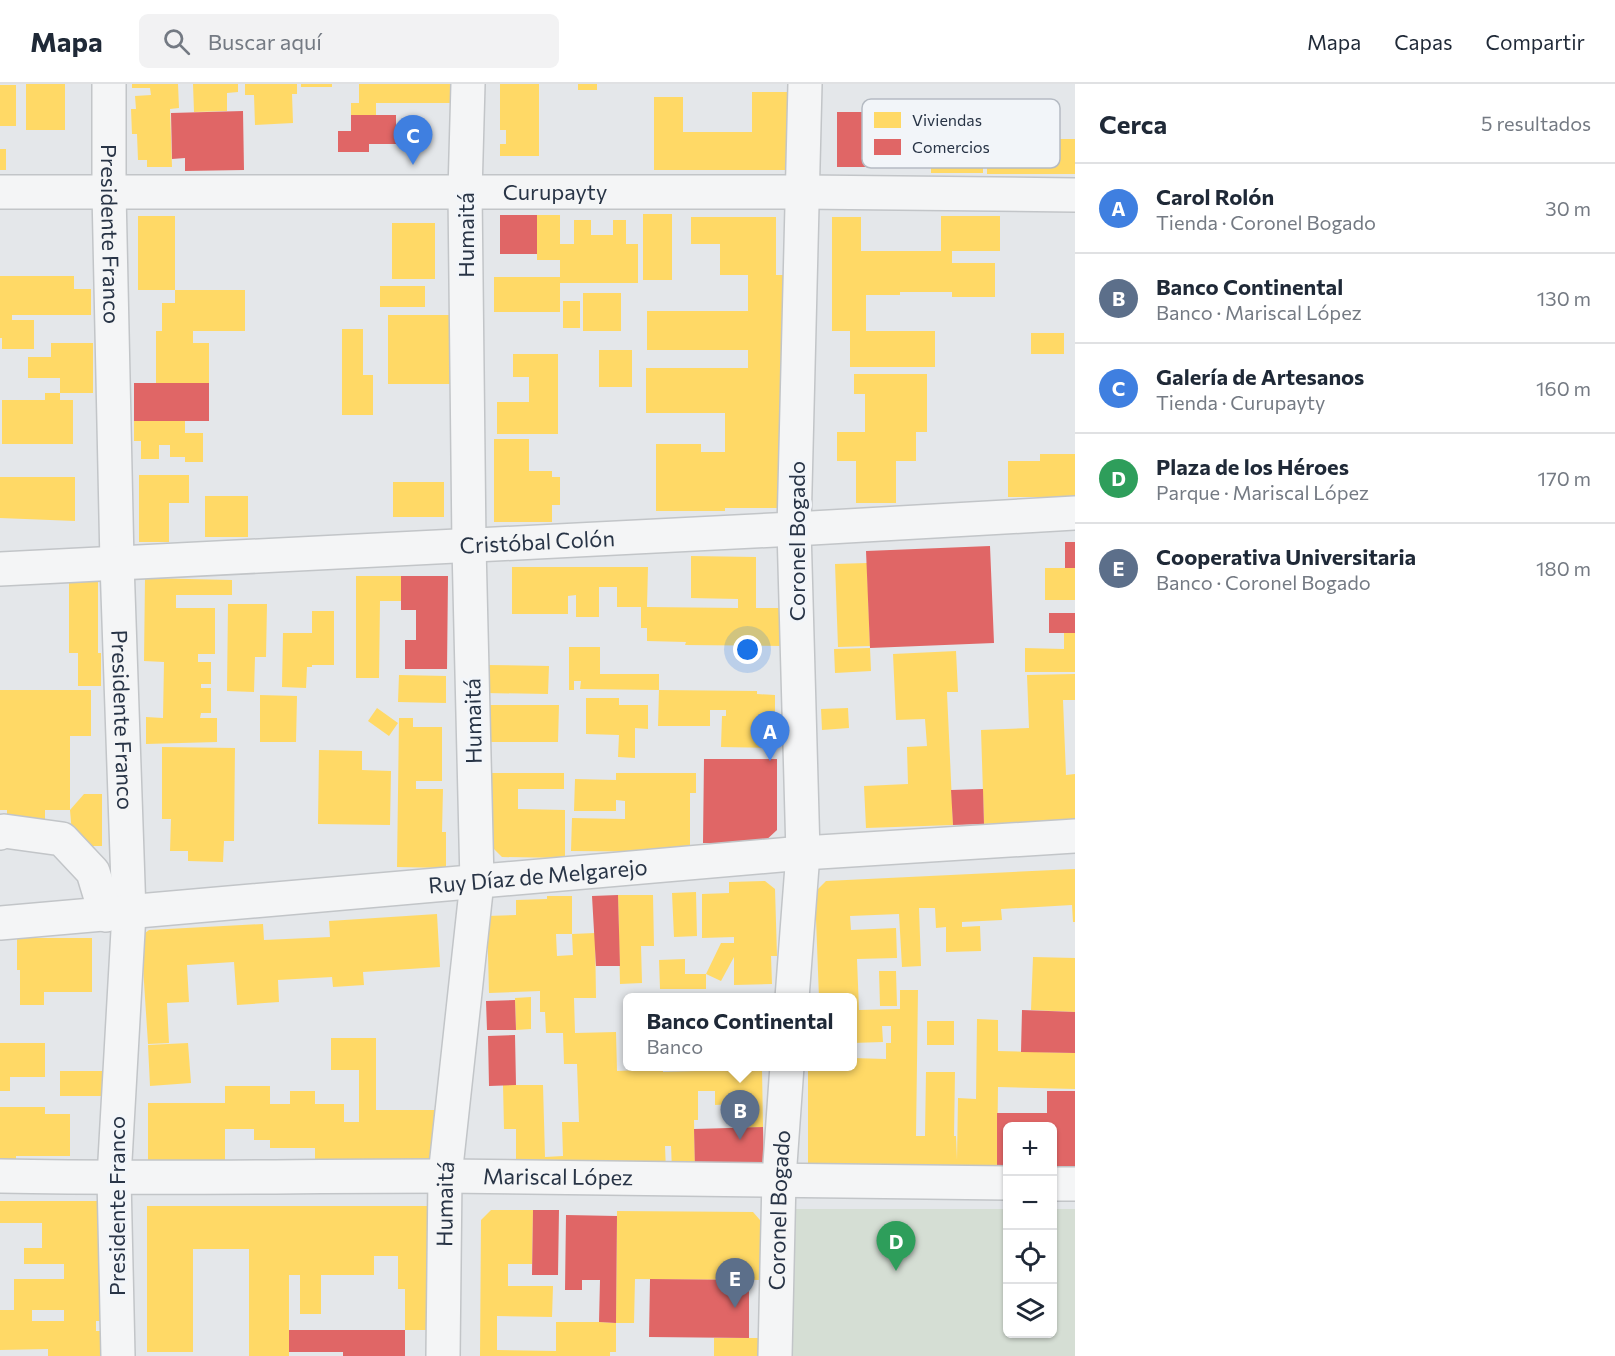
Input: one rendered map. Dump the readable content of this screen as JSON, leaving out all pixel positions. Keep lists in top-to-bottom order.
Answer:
{
  "streets": {
    "street": [
      "Curupayty",
      "Presidente Franco",
      "Humaitá",
      "Coronel Bogado",
      "Cristóbal Colón",
      "Ruy Díaz de Melgarejo",
      "Mariscal López"
    ]
  },
  "crossings": [
    ["Curupayty", "Presidente Franco"],
    ["Curupayty", "Humaitá"],
    ["Curupayty", "Coronel Bogado"],
    ["Presidente Franco", "Cristóbal Colón"],
    ["Presidente Franco", "Ruy Díaz de Melgarejo"],
    ["Presidente Franco", "Mariscal López"],
    ["Humaitá", "Cristóbal Colón"],
    ["Humaitá", "Ruy Díaz de Melgarejo"],
    ["Humaitá", "Mariscal López"],
    ["Coronel Bogado", "Cristóbal Colón"],
    ["Coronel Bogado", "Ruy Díaz de Melgarejo"],
    ["Coronel Bogado", "Mariscal López"]
  ],
  "legend": ["Viviendas", "Comercios"],
  "page": {
    "header": "Mapa",
    "search": "Buscar aquí",
    "nav": ["Mapa", "Capas", "Compartir"],
    "heading": ["Cerca", "5 resultados"],
    "pins": [
      "C",
      "A",
      "B",
      "D",
      "E"
    ],
    "list": [
      {
        "mark": "A",
        "name": "Carol Rolón",
        "note": "Tienda · Coronel Bogado",
        "value": "30 m"
      },
      {
        "mark": "B",
        "name": "Banco Continental",
        "note": "Banco · Mariscal López",
        "value": "130 m"
      },
      {
        "mark": "C",
        "name": "Galería de Artesanos",
        "note": "Tienda · Curupayty",
        "value": "160 m"
      },
      {
        "mark": "D",
        "name": "Plaza de los Héroes",
        "note": "Parque · Mariscal López",
        "value": "170 m"
      },
      {
        "mark": "E",
        "name": "Cooperativa Universitaria",
        "note": "Banco · Coronel Bogado",
        "value": "180 m"
      }
    ],
    "popup": ["Banco Continental", "Banco"],
    "map_buttons": ["+", "−"]
  }
}
